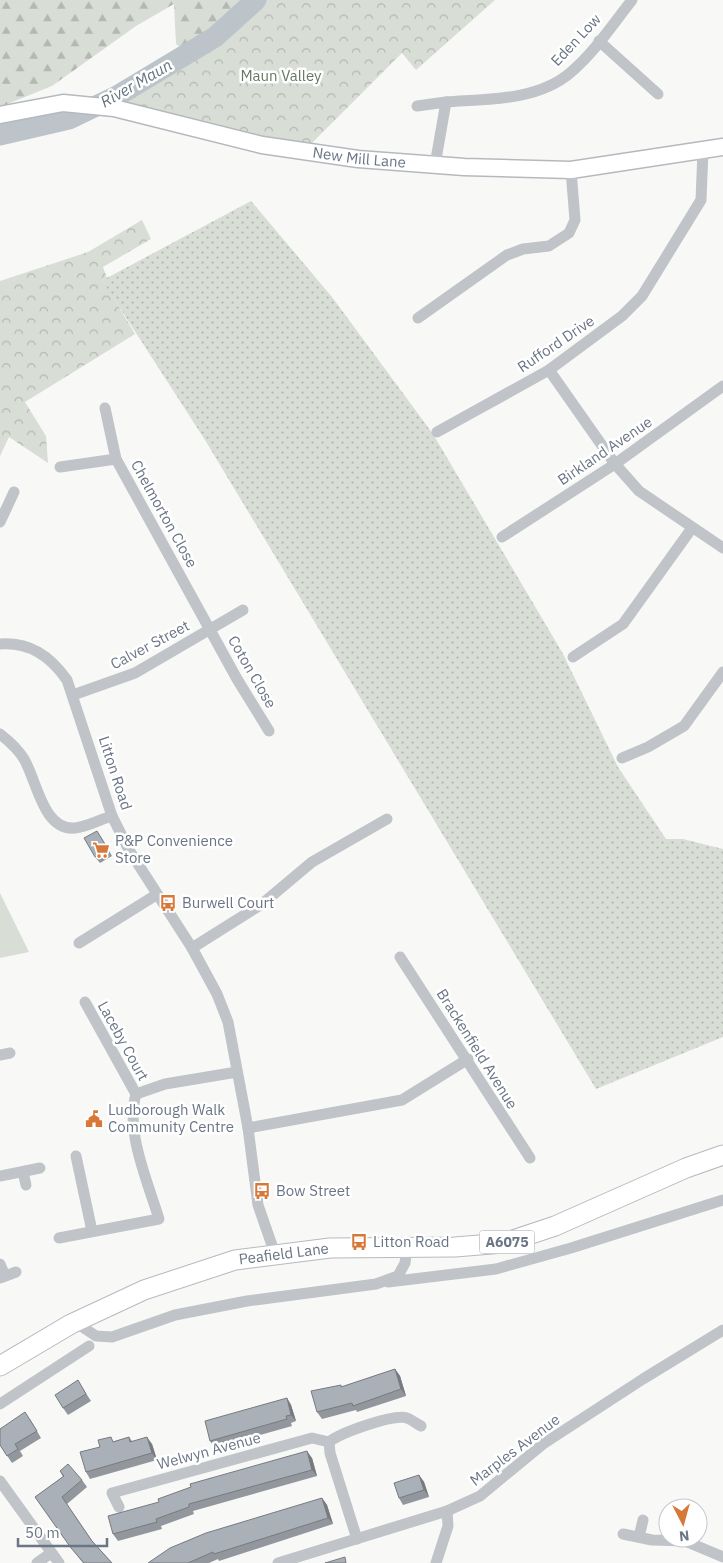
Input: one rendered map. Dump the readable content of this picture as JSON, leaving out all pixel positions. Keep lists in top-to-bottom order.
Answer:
{
  "streets": {
    "main road": ["A6075", "Peafield Lane"],
    "street": [
      "Eden Low",
      "New Mill Lane",
      "Rufford Drive",
      "Birkland Avenue",
      "Chelmorton Close",
      "Calver Street",
      "Coton Close",
      "Litton Road",
      "Laceby Court",
      "Brackenfield Avenue",
      "Marples Avenue",
      "Welwyn Avenue"
    ]
  },
  "crossings": [
    ["New Mill Lane", "Rufford Drive"],
    ["Chelmorton Close", "Calver Street"],
    ["Chelmorton Close", "Coton Close"],
    ["Calver Street", "Coton Close"],
    ["Calver Street", "Litton Road"],
    ["Litton Road", "Peafield Lane"]
  ],
  "water": ["River Maun"],
  "parks": ["Maun Valley"],
  "places": {
    "supermarket": ["P&P Convenience Store"],
    "bus stop": ["Burwell Court", "Bow Street", "Litton Road"],
    "public building": ["Ludborough Walk Community Centre"]
  },
  "scale_bar": "50 m",
  "north": "bottom"
}
